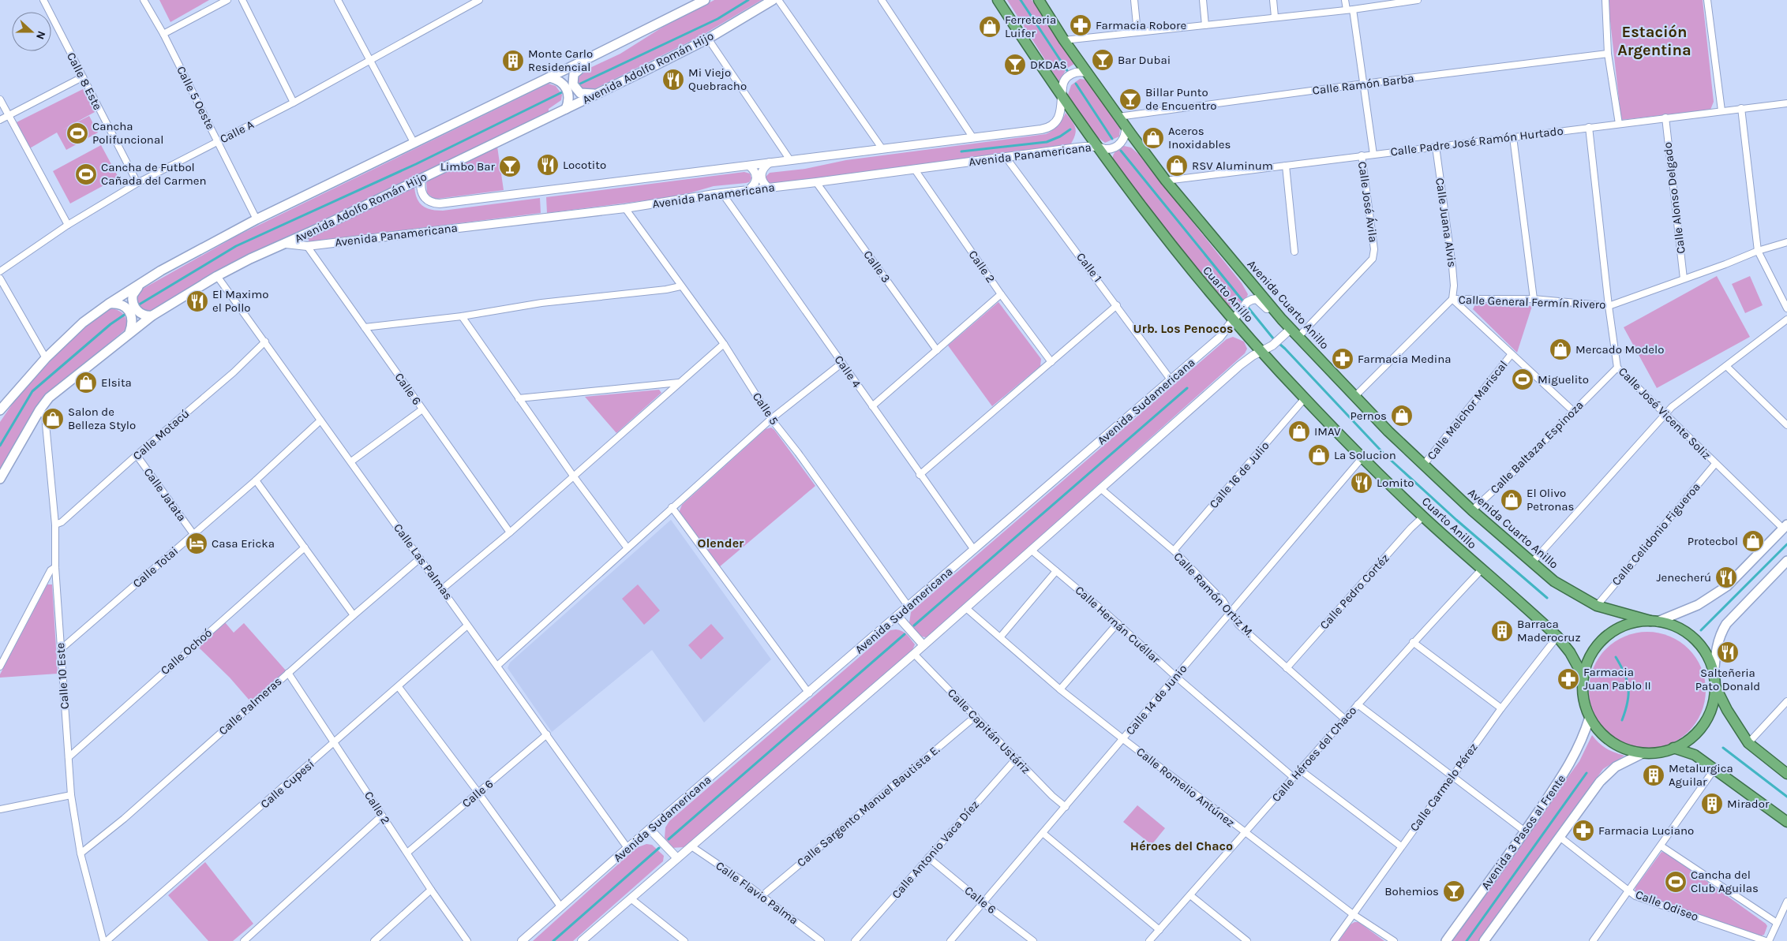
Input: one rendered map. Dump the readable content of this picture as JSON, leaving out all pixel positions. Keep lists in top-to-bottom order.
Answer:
{
  "streets": {
    "highway": ["Cuarto Anillo", "Avenida Cuarto Anillo"],
    "main road": ["Avenida Adolfo Román Hijo", "Avenida 3 Pasos al Frente"],
    "street": [
      "Calle 8 Este",
      "Calle Ramón Barba",
      "Calle 5 Oeste",
      "Calle A",
      "Calle Padre José Ramón Hurtado",
      "Avenida Panamericana",
      "Calle Alonso Delgado",
      "Calle José Ávila",
      "Calle Juana Alvis",
      "Calle 3",
      "Calle 2",
      "Calle 1",
      "Calle General Fermín Rivero",
      "Calle 4",
      "Calle 6",
      "Avenida Sudamericana",
      "Calle 5",
      "Calle Melchor Mariscal",
      "Calle José Vicente Soliz",
      "Calle Motacú",
      "Calle Baltazar Espinoza",
      "Calle 16 de Julio",
      "Calle Jatata",
      "Calle Celidonio Figueroa",
      "Calle Las Palmas",
      "Calle Totai",
      "Calle Pedro Cortéz",
      "Calle Ramón Ortiz M.",
      "Calle Hernán Cuéllar",
      "Calle Ochoó",
      "Calle 10 Este",
      "Calle 14 de Junio",
      "Calle Palmeras",
      "Calle Capitán Ustáriz",
      "Calle Héroes del Chaco",
      "Calle Cupesí",
      "Calle Romelio Antúnez",
      "Calle Carmelo Pérez",
      "Calle Sargento Manuel Bautista E.",
      "Calle Antonio Vaca Díez",
      "Calle Flavio Palma",
      "Calle Odiseo"
    ]
  },
  "crossings": [
    ["Avenida Adolfo Román Hijo", "Avenida Panamericana"],
    ["Avenida Adolfo Román Hijo", "Calle Las Palmas"],
    ["Avenida Adolfo Román Hijo", "Calle 10 Este"],
    ["Calle 8 Este", "Calle A"],
    ["Calle Ramón Barba", "Avenida Cuarto Anillo"],
    ["Calle 5 Oeste", "Calle A"],
    ["Calle Padre José Ramón Hurtado", "Calle Alonso Delgado"],
    ["Calle Padre José Ramón Hurtado", "Calle José Ávila"],
    ["Calle Padre José Ramón Hurtado", "Calle Juana Alvis"],
    ["Calle Padre José Ramón Hurtado", "Avenida Cuarto Anillo"],
    ["Calle Padre José Ramón Hurtado", "Calle José Vicente Soliz"],
    ["Avenida Panamericana", "Calle 3"],
    ["Avenida Panamericana", "Calle 2"],
    ["Avenida Panamericana", "Calle 1"],
    ["Avenida Panamericana", "Cuarto Anillo"],
    ["Avenida Panamericana", "Avenida Cuarto Anillo"],
    ["Avenida Panamericana", "Calle 4"],
    ["Avenida Panamericana", "Calle 6"],
    ["Avenida Panamericana", "Calle 5"],
    ["Calle Alonso Delgado", "Calle General Fermín Rivero"],
    ["Calle José Ávila", "Avenida Cuarto Anillo"],
    ["Calle Juana Alvis", "Calle General Fermín Rivero"],
    ["Calle 2", "Calle 6"],
    ["Calle 2", "Calle Palmeras"],
    ["Calle 2", "Calle Cupesí"],
    ["Calle 1", "Avenida Sudamericana"],
    ["Cuarto Anillo", "Avenida Sudamericana"],
    ["Cuarto Anillo", "Calle 16 de Julio"],
    ["Cuarto Anillo", "Calle Pedro Cortéz"],
    ["Cuarto Anillo", "Calle 14 de Junio"],
    ["Cuarto Anillo", "Calle Héroes del Chaco"],
    ["Calle General Fermín Rivero", "Avenida Cuarto Anillo"],
    ["Calle General Fermín Rivero", "Calle José Vicente Soliz"],
    ["Avenida Cuarto Anillo", "Avenida Sudamericana"],
    ["Avenida Cuarto Anillo", "Calle Melchor Mariscal"],
    ["Avenida Cuarto Anillo", "Calle Baltazar Espinoza"],
    ["Avenida Cuarto Anillo", "Calle Celidonio Figueroa"],
    ["Avenida Cuarto Anillo", "Avenida 3 Pasos al Frente"],
    ["Calle 4", "Avenida Sudamericana"],
    ["Calle 6", "Calle Las Palmas"],
    ["Calle 6", "Calle 14 de Junio"],
    ["Calle 6", "Calle Antonio Vaca Díez"],
    ["Avenida Sudamericana", "Calle 5"],
    ["Avenida Sudamericana", "Calle Las Palmas"],
    ["Calle José Vicente Soliz", "Calle Baltazar Espinoza"],
    ["Calle José Vicente Soliz", "Calle Celidonio Figueroa"],
    ["Calle Motacú", "Calle Jatata"],
    ["Calle Motacú", "Calle Las Palmas"],
    ["Calle Motacú", "Calle 10 Este"],
    ["Calle 16 de Julio", "Calle Ramón Ortiz M."],
    ["Calle Jatata", "Calle Totai"],
    ["Calle Las Palmas", "Calle Totai"],
    ["Calle Las Palmas", "Calle Palmeras"],
    ["Calle Las Palmas", "Calle Cupesí"],
    ["Calle Totai", "Calle 10 Este"],
    ["Calle Pedro Cortéz", "Calle Ramón Ortiz M."],
    ["Calle Ramón Ortiz M.", "Calle 14 de Junio"],
    ["Calle Ramón Ortiz M.", "Calle Héroes del Chaco"],
    ["Calle Hernán Cuéllar", "Calle 14 de Junio"],
    ["Calle Hernán Cuéllar", "Calle Héroes del Chaco"],
    ["Calle Ochoó", "Calle 10 Este"],
    ["Calle 10 Este", "Calle Palmeras"],
    ["Calle 14 de Junio", "Calle Capitán Ustáriz"],
    ["Calle 14 de Junio", "Calle Romelio Antúnez"],
    ["Calle Capitán Ustáriz", "Calle Sargento Manuel Bautista E."],
    ["Calle Capitán Ustáriz", "Calle Antonio Vaca Díez"],
    ["Calle Héroes del Chaco", "Calle Romelio Antúnez"],
    ["Calle Romelio Antúnez", "Calle Carmelo Pérez"],
    ["Calle Sargento Manuel Bautista E.", "Calle Flavio Palma"]
  ],
  "districts": [
    "Estación Argentina",
    "Urb. Los Penocos",
    "Olender",
    "Héroes del Chaco"
  ],
  "places": {
    "pharmacy": [
      "Farmacia Robore",
      "Farmacia Medina",
      "Farmacia Juan Pablo II",
      "Farmacia Luciano"
    ],
    "shop": [
      "Ferreteria Luifer",
      "Aceros Inoxidables",
      "RSV Aluminum",
      "Mercado Modelo",
      "Elsita",
      "Pernos",
      "Salon de Belleza Stylo",
      "IMAV",
      "La Solucion",
      "El Olivo Petronas",
      "Protecbol"
    ],
    "bar": [
      "Bar Dubai",
      "DKDAS",
      "Billar Punto de Encuentro",
      "Limbo Bar",
      "Bohemios"
    ],
    "building": [
      "Monte Carlo Residencial",
      "Barraca Maderocruz",
      "Metalurgica Aguilar",
      "Mirador"
    ],
    "restaurant": [
      "Mi Viejo Quebracho",
      "Locotito",
      "El Maximo el Pollo",
      "Lomito",
      "Jenecherú",
      "Salteñeria Pato Donald"
    ],
    "sports": [
      "Cancha Polifuncional",
      "Cancha de Futbol Cañada del Carmen",
      "Miguelito",
      "Cancha del Club Aguilas"
    ],
    "hotel": ["Casa Ericka"]
  },
  "north": "right"
}
